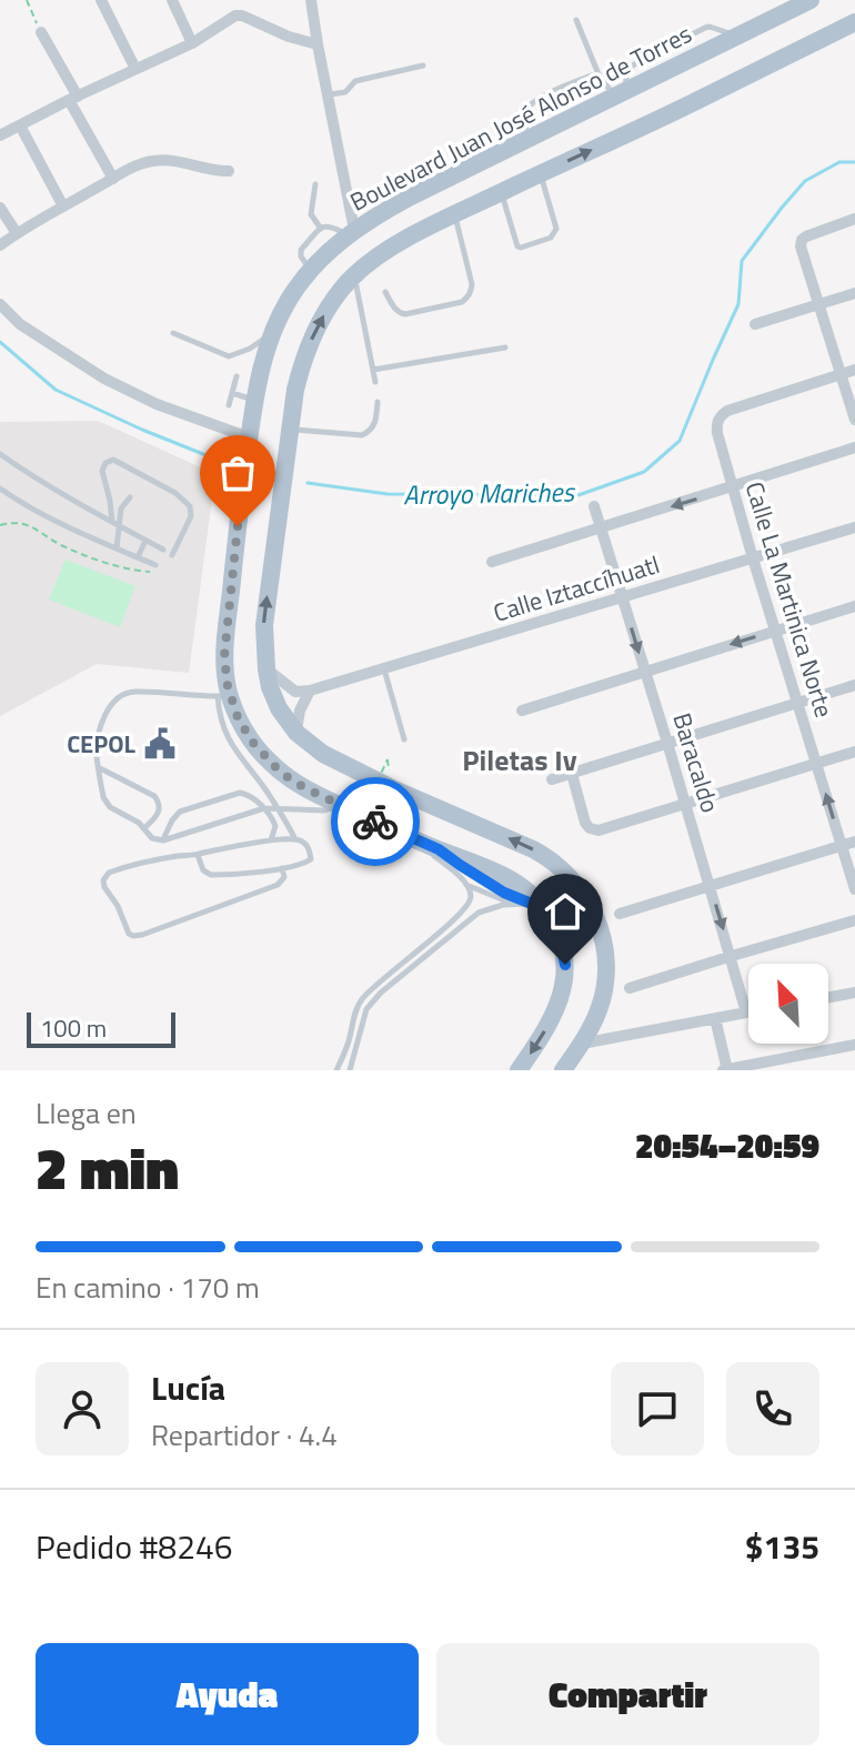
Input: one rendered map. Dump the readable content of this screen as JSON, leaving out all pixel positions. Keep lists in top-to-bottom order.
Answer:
{
  "streets": {
    "main road": ["Boulevard Juan José Alonso de Torres"],
    "street": ["Calle Iztaccíhuatl", "Calle La Martinica Norte", "Baracaldo"]
  },
  "crossings": [
    ["Calle Iztaccíhuatl", "Calle La Martinica Norte"],
    ["Calle Iztaccíhuatl", "Baracaldo"]
  ],
  "districts": ["Piletas Iv"],
  "water": ["Arroyo Mariches"],
  "places": {
    "public building": ["CEPOL"]
  },
  "scale_bar": "100 m",
  "north": "top left",
  "page": {
    "scale": "100 m",
    "heading": ["2 min", "Llega en", "20:54–20:59"],
    "panel": [
      "Lucía",
      "Repartidor · 4.4",
      "Pedido #8246",
      "$135"
    ],
    "bar": "En camino · 170 m",
    "buttons": ["Ayuda", "Compartir"]
  }
}
